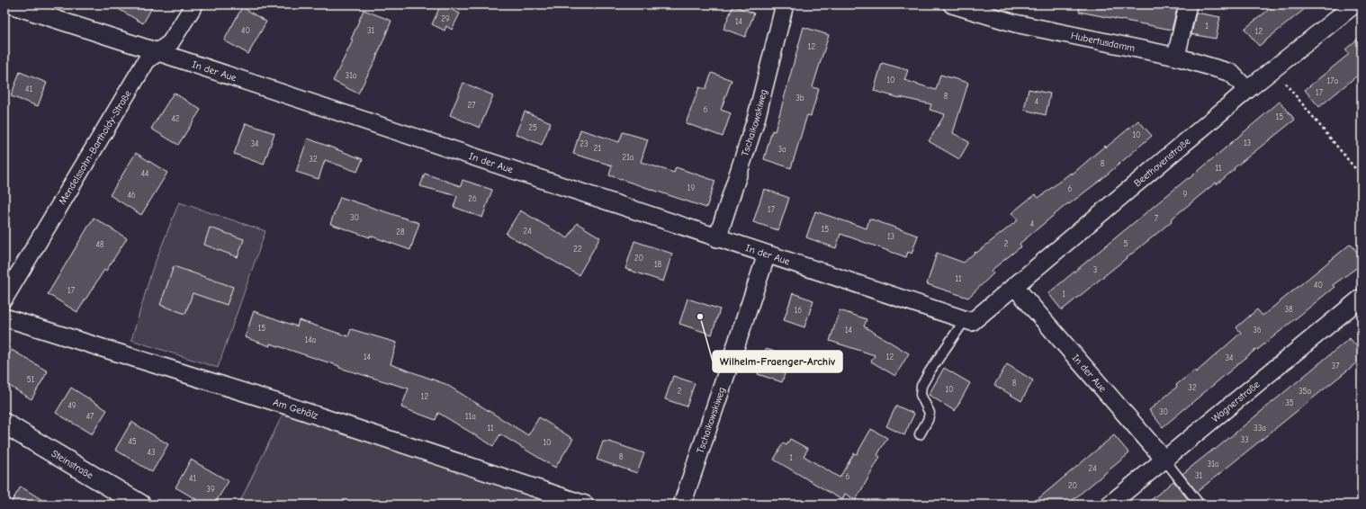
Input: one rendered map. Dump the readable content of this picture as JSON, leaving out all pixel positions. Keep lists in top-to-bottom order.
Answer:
{
  "streets": {
    "street": [
      "Hubertusdamm",
      "In der Aue",
      "Tschaikowskiweg",
      "Mendelssohn-Bartholdy-Straße",
      "Beethovenstraße",
      "Wagnerstraße",
      "Am Gehölz",
      "Steinstraße"
    ]
  },
  "crossings": [
    ["Hubertusdamm", "Beethovenstraße"],
    ["In der Aue", "Tschaikowskiweg"],
    ["In der Aue", "Mendelssohn-Bartholdy-Straße"],
    ["In der Aue", "Beethovenstraße"],
    ["In der Aue", "Wagnerstraße"]
  ],
  "places": ["Wilhelm-Fraenger-Archiv"],
  "house_numbers": [
    "29",
    "14",
    "1",
    "40",
    "31",
    "12",
    "12",
    "31a",
    "10",
    "17a",
    "41",
    "17",
    "8",
    "3b",
    "4",
    "27",
    "6",
    "15",
    "42",
    "25",
    "10",
    "13",
    "34",
    "23",
    "21",
    "3a",
    "21a",
    "32",
    "8",
    "11",
    "44",
    "19",
    "6",
    "9",
    "46",
    "26",
    "17",
    "30",
    "7",
    "4",
    "15",
    "24",
    "28",
    "13",
    "2",
    "5",
    "48",
    "22",
    "20",
    "18",
    "3",
    "11",
    "40",
    "17",
    "1",
    "38",
    "16",
    "15",
    "14",
    "36",
    "14a",
    "14",
    "12",
    "34",
    "37",
    "51",
    "8",
    "32",
    "10",
    "2",
    "35a",
    "12",
    "35",
    "49",
    "30",
    "47",
    "11a",
    "11",
    "33a",
    "33",
    "45",
    "10",
    "43",
    "8",
    "1",
    "31a",
    "24",
    "31",
    "6",
    "41",
    "20",
    "39"
  ]
}
